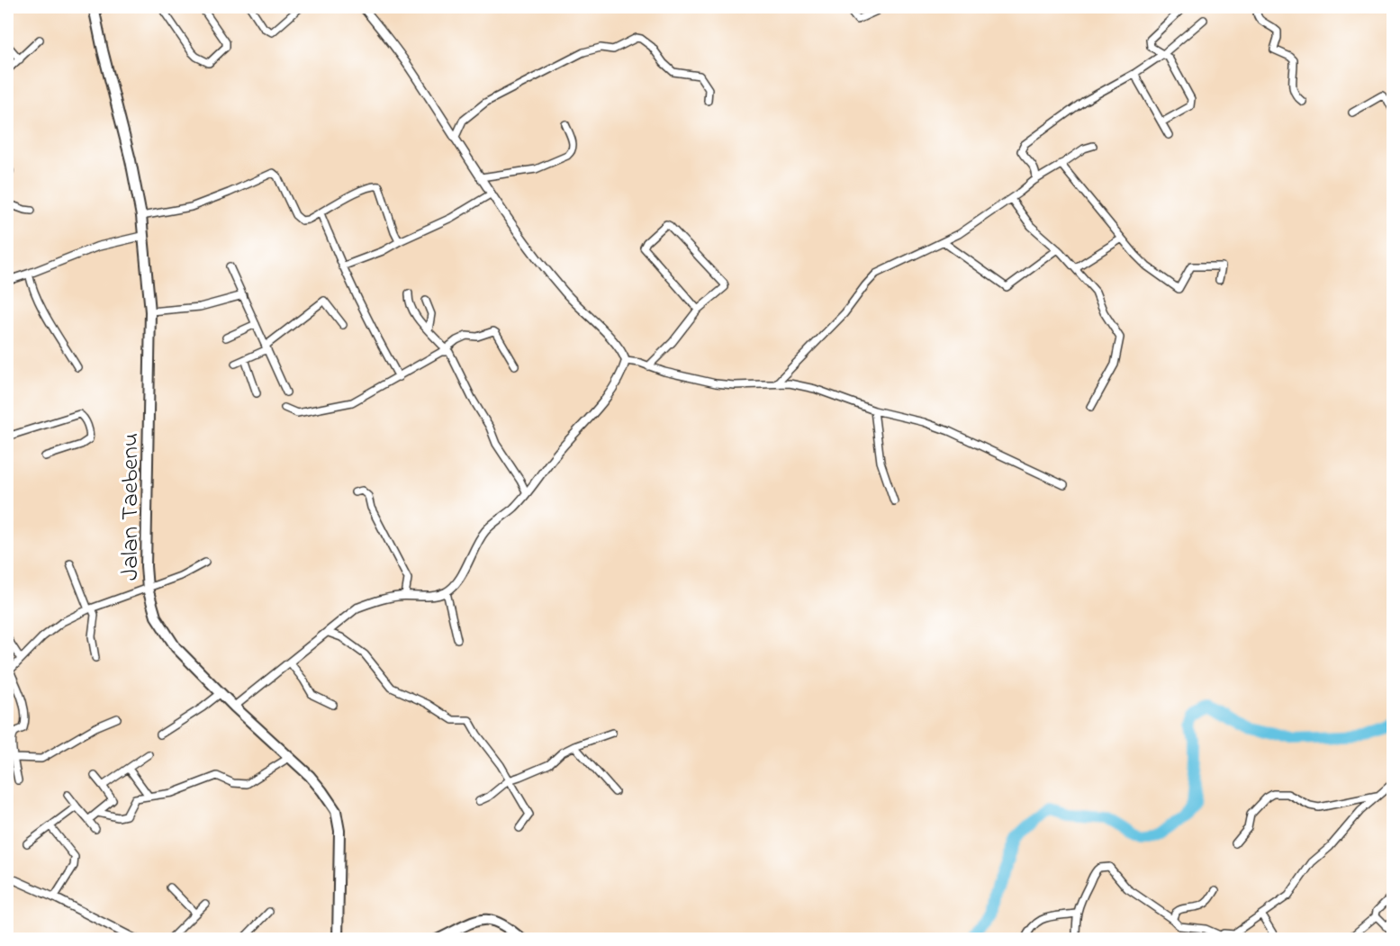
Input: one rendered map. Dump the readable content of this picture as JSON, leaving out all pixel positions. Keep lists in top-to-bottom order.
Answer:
{
  "streets": {
    "main road": ["Jalan Taebenu"]
  }
}
